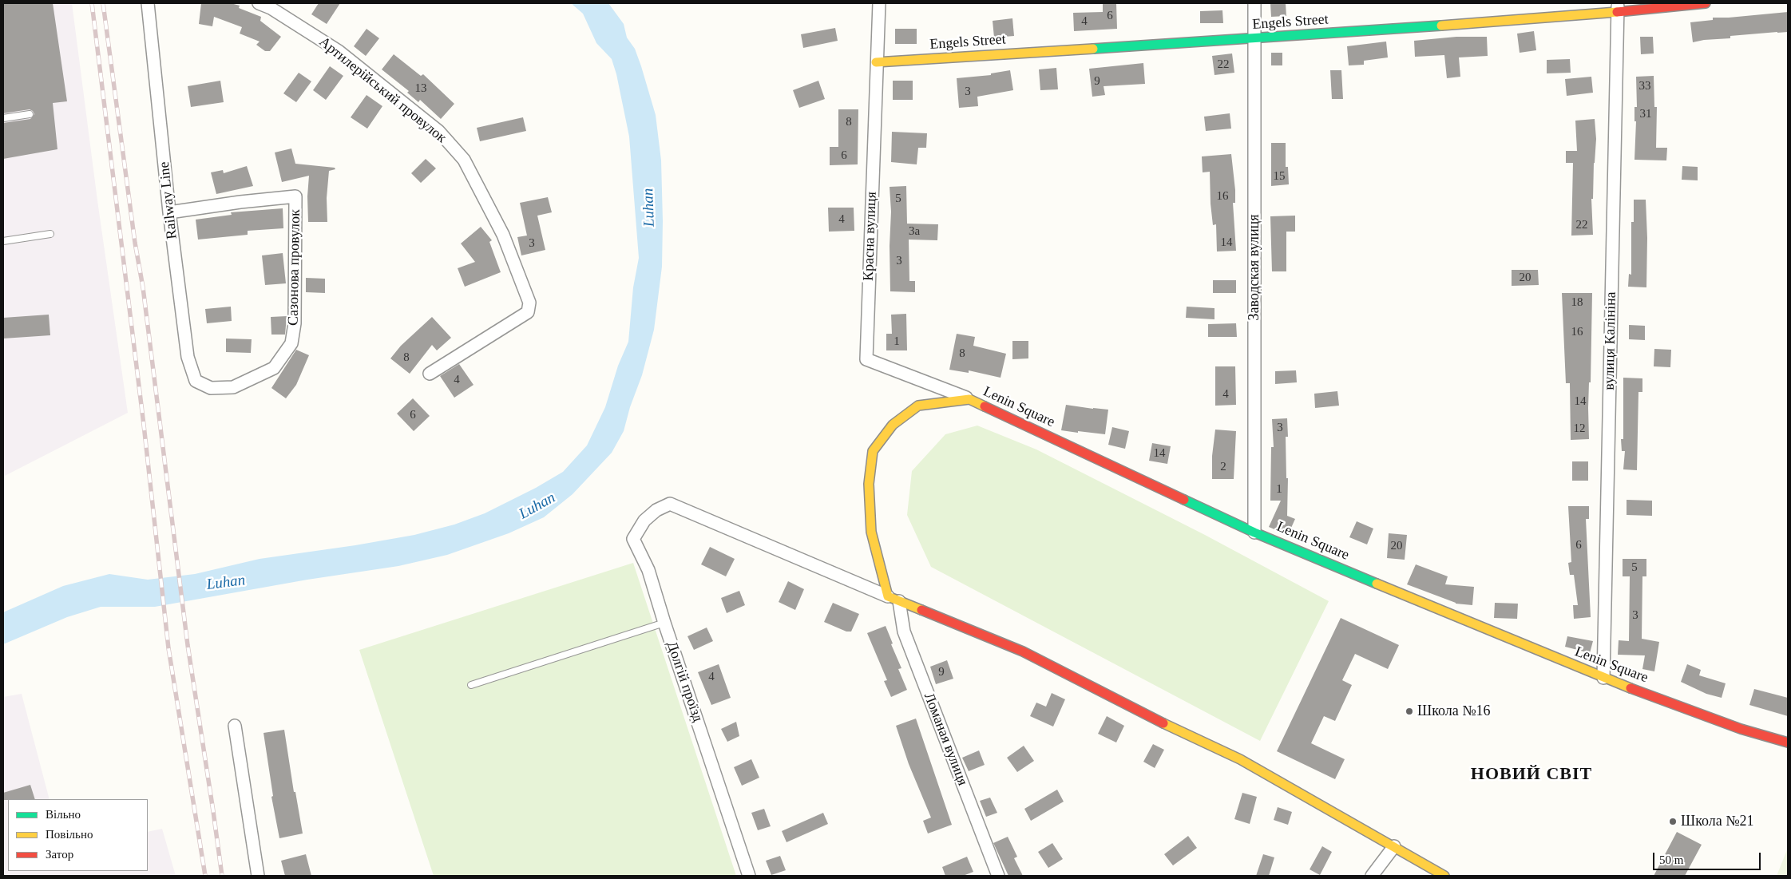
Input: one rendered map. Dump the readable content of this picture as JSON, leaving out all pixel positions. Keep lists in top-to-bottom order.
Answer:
{
  "streets": {
    "street": [
      "Engels Street",
      "Артилерійський провулок",
      "Railway Line",
      "Красна вулиця",
      "Сазонова провулок",
      "Заводская вулиця",
      "вулиця Калініна",
      "Lenin Square",
      "Долгій проїзд",
      "Ломаная вулиця"
    ]
  },
  "crossings": [
    ["Engels Street", "Красна вулиця"],
    ["Engels Street", "Заводская вулиця"],
    ["Engels Street", "вулиця Калініна"],
    ["Railway Line", "Сазонова провулок"],
    ["Красна вулиця", "Lenin Square"],
    ["Заводская вулиця", "Lenin Square"],
    ["вулиця Калініна", "Lenin Square"],
    ["Lenin Square", "Долгій проїзд"],
    ["Lenin Square", "Ломаная вулиця"],
    ["Долгій проїзд", "Ломаная вулиця"]
  ],
  "districts": ["НОВИЙ СВІТ"],
  "water": ["Luhan"],
  "places": ["Школа №16", "Школа №21"],
  "house_numbers": [
    "6",
    "4",
    "22",
    "9",
    "33",
    "13",
    "3",
    "31",
    "8",
    "6",
    "15",
    "16",
    "5",
    "4",
    "22",
    "3а",
    "14",
    "3",
    "3",
    "20",
    "18",
    "16",
    "1",
    "8",
    "8",
    "4",
    "4",
    "14",
    "6",
    "3",
    "12",
    "14",
    "2",
    "1",
    "6",
    "20",
    "5",
    "3",
    "9",
    "4"
  ],
  "legend": ["Вільно", "Повільно", "Затор"],
  "scale_bar": "50 m"
}
